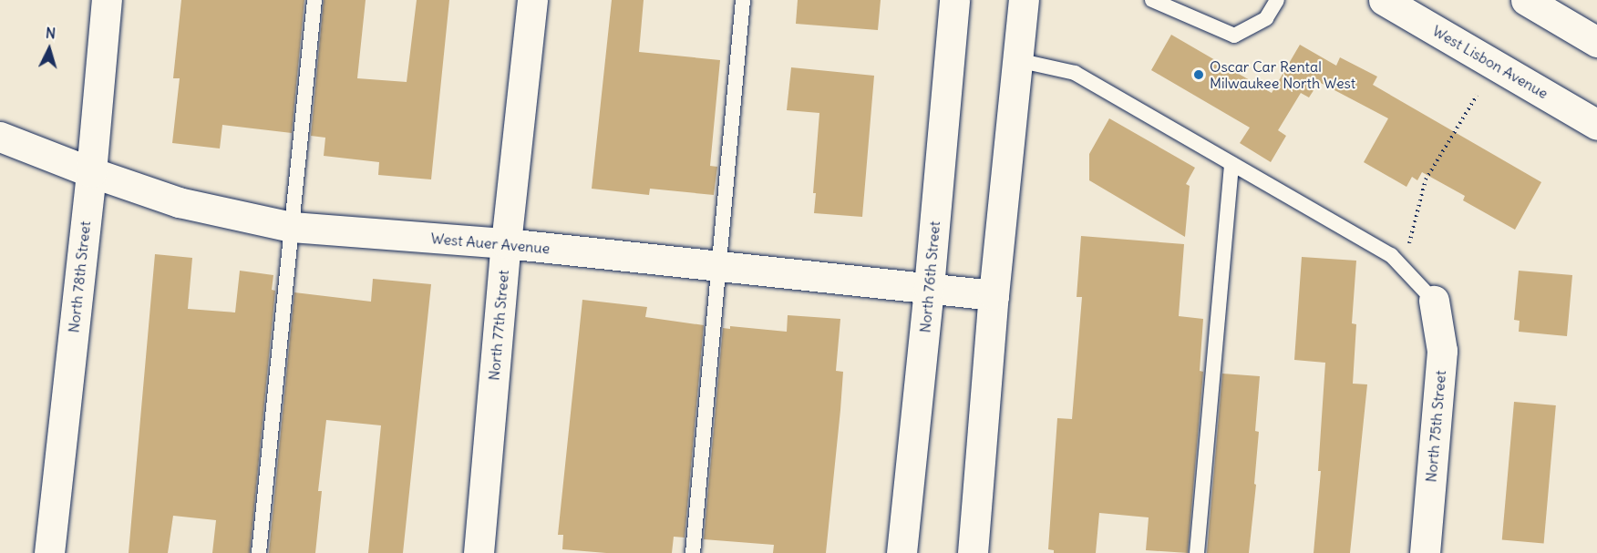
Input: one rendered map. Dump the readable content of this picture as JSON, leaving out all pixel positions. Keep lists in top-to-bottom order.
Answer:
{
  "streets": {
    "street": [
      "West Lisbon Avenue",
      "West Auer Avenue",
      "North 78th Street",
      "North 76th Street",
      "North 77th Street",
      "North 75th Street"
    ]
  },
  "crossings": [
    ["West Auer Avenue", "North 78th Street"],
    ["West Auer Avenue", "North 76th Street"],
    ["West Auer Avenue", "North 77th Street"]
  ],
  "places": ["Oscar Car Rental Milwaukee North West"],
  "north": "top"
}
